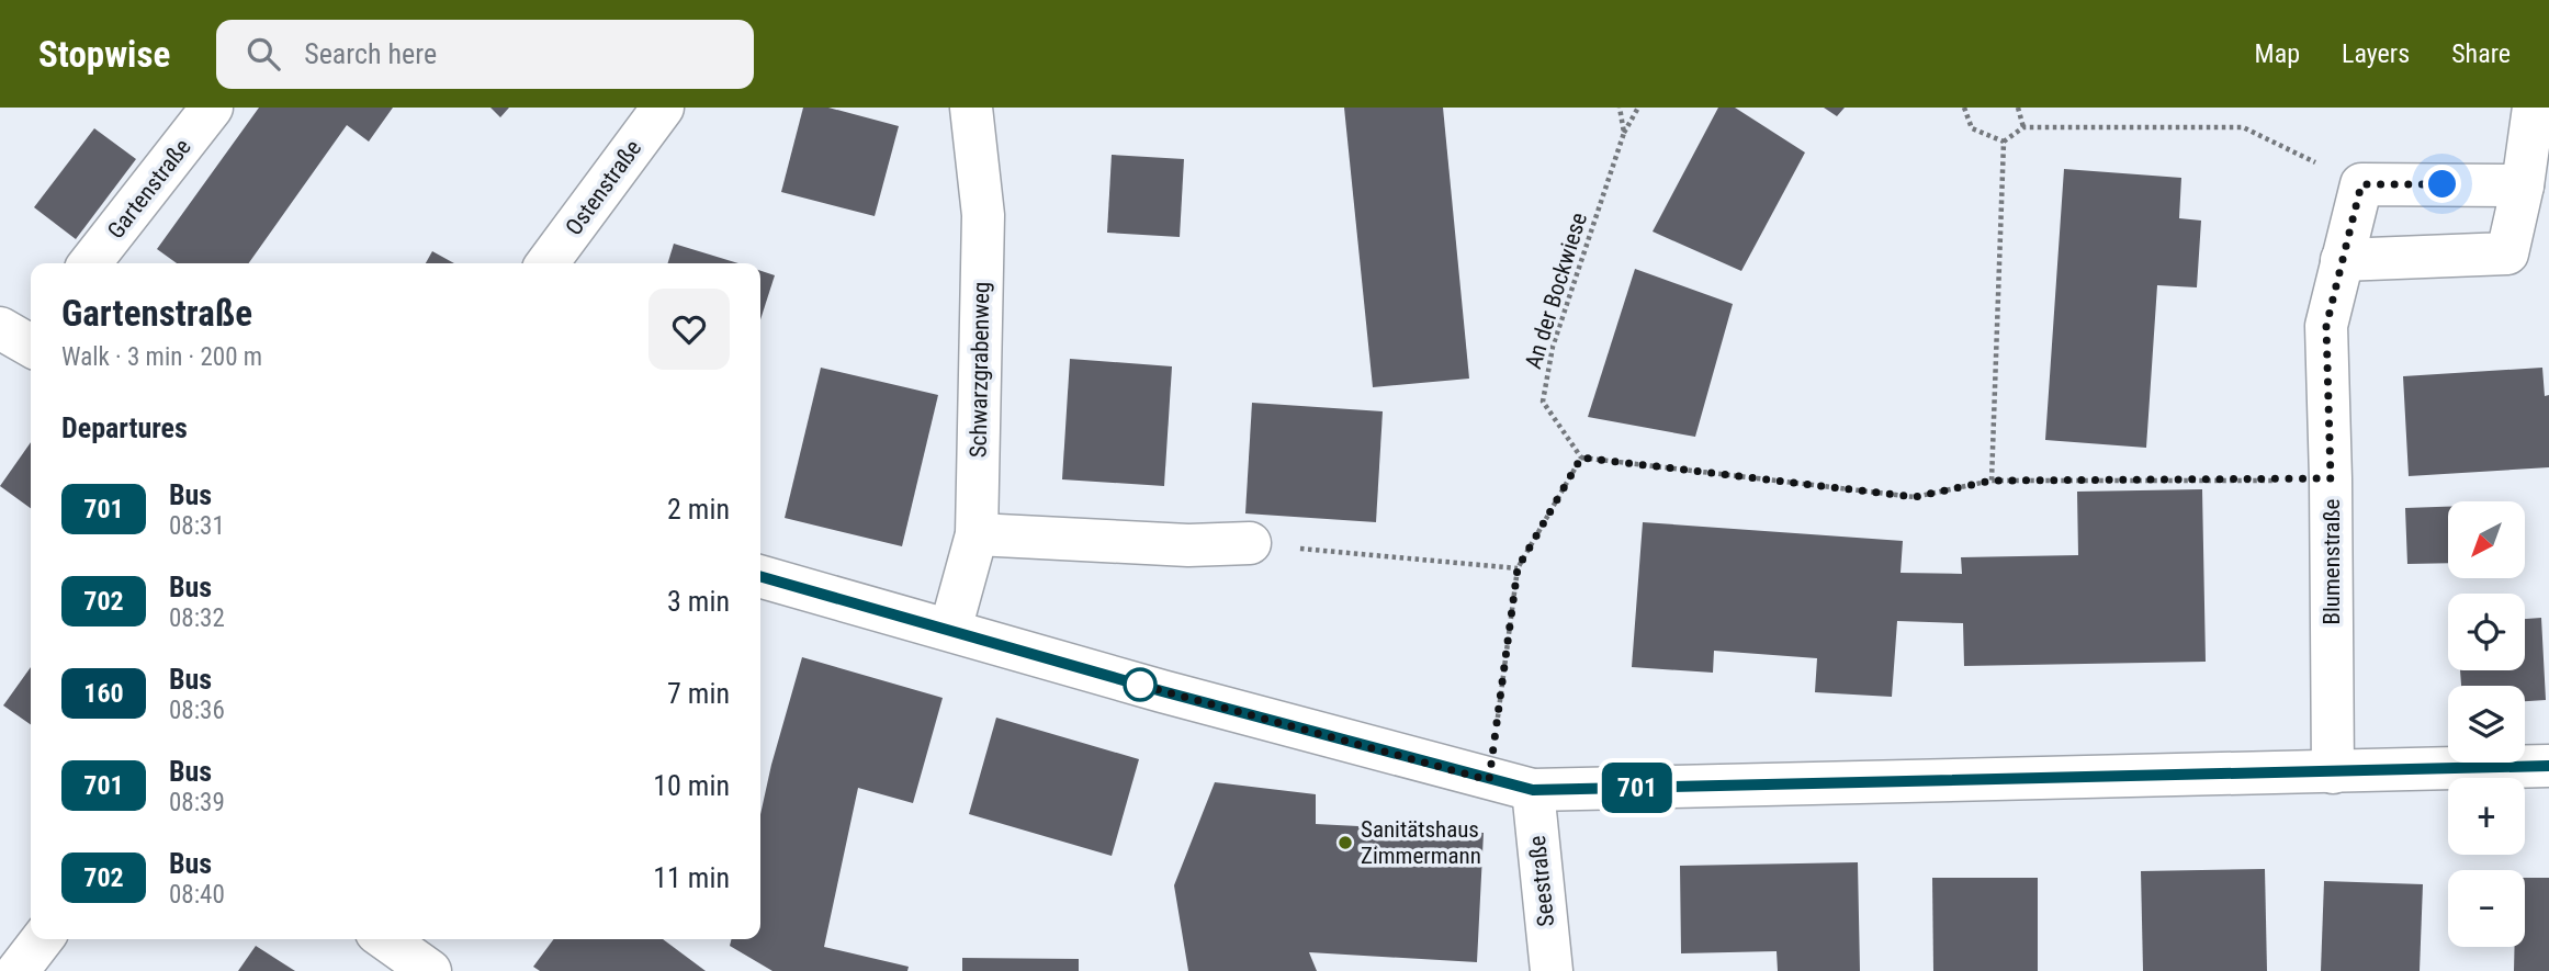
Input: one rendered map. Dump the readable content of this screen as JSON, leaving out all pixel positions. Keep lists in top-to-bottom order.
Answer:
{
  "streets": {
    "street": [
      "Ostenstraße",
      "Gartenstraße",
      "Schwarzgrabenweg",
      "Blumenstraße",
      "Seestraße"
    ],
    "path": ["An der Bockwiese"]
  },
  "places": ["Sanitätshaus Zimmermann"],
  "lines": ["bus line 701"],
  "north": "bottom left",
  "page": {
    "header": "Stopwise",
    "search": "Search here",
    "nav": ["Map", "Layers", "Share"],
    "on_map": "701",
    "heading": [
      ["Gartenstraße", "Walk · 3 min · 200 m"],
      "Departures"
    ],
    "list": [
      {
        "mark": "701",
        "name": "Bus",
        "note": "08:31",
        "value": "2 min"
      },
      {
        "mark": "702",
        "name": "Bus",
        "note": "08:32",
        "value": "3 min"
      },
      {
        "mark": "160",
        "name": "Bus",
        "note": "08:36",
        "value": "7 min"
      },
      {
        "mark": "701",
        "name": "Bus",
        "note": "08:39",
        "value": "10 min"
      },
      {
        "mark": "702",
        "name": "Bus",
        "note": "08:40",
        "value": "11 min"
      }
    ],
    "map_buttons": ["+", "−"]
  }
}
